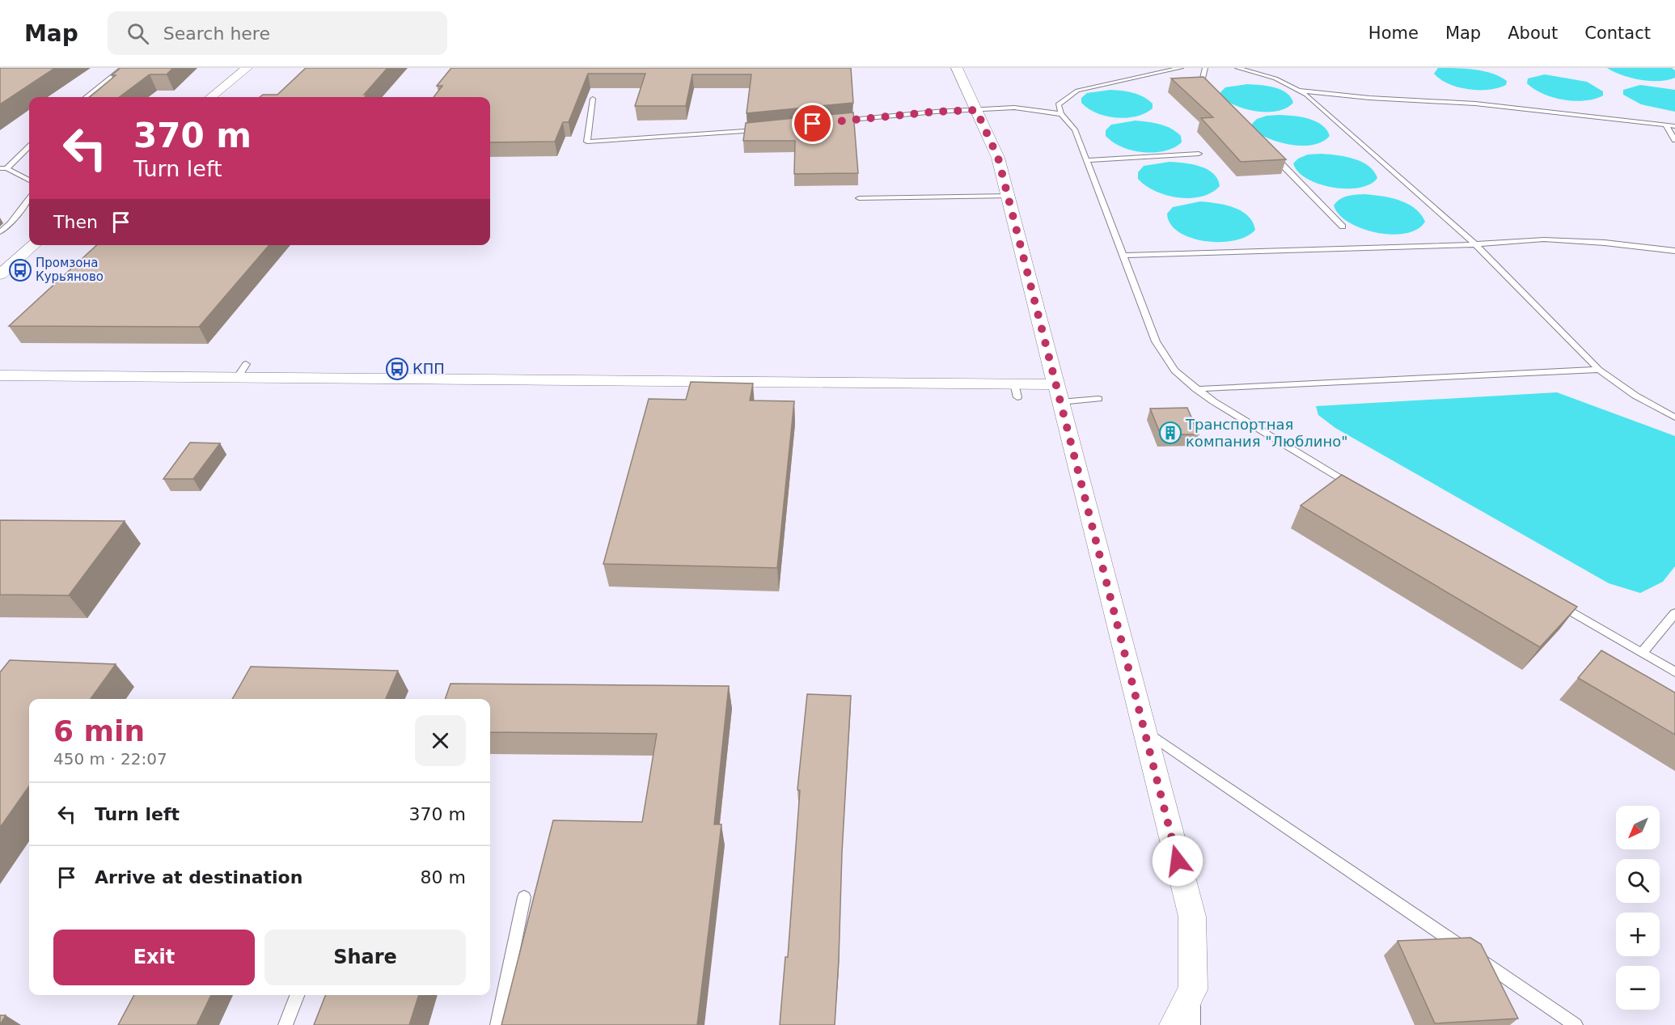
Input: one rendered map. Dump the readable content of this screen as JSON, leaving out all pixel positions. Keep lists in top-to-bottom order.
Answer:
{
  "places": {
    "bus stop": ["Промзона Курьяново", "КПП"],
    "building": ["Транспортная компания \"Люблино\""]
  },
  "north": "bottom left",
  "page": {
    "header": "Map",
    "search": "Search here",
    "nav": [
      "Home",
      "Map",
      "About",
      "Contact"
    ],
    "turn": ["370 m", "Turn left"],
    "then": "Then",
    "heading": ["6 min", "450 m · 22:07"],
    "list": [
      {
        "name": "Turn left",
        "value": "370 m"
      },
      {
        "name": "Arrive at destination",
        "value": "80 m"
      }
    ],
    "map_buttons": ["+", "−"],
    "buttons": ["Exit", "Share"]
  }
}
